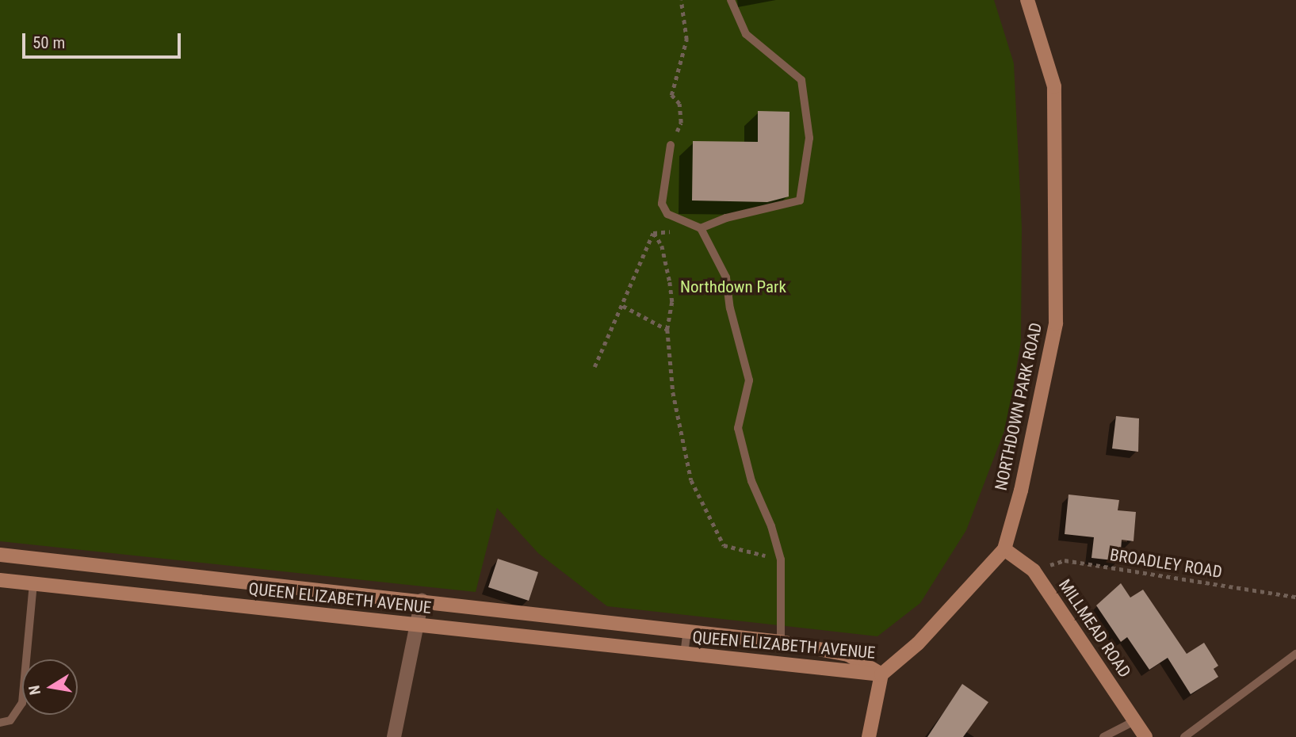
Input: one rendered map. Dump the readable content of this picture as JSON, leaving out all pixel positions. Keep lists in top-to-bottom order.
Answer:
{
  "streets": {
    "main road": ["NORTHDOWN PARK ROAD", "QUEEN ELIZABETH AVENUE", "MILLMEAD ROAD"],
    "path": ["BROADLEY ROAD"]
  },
  "crossings": [
    ["NORTHDOWN PARK ROAD", "QUEEN ELIZABETH AVENUE"],
    ["NORTHDOWN PARK ROAD", "MILLMEAD ROAD"],
    ["BROADLEY ROAD", "MILLMEAD ROAD"]
  ],
  "parks": ["Northdown Park"],
  "scale_bar": "50 m",
  "north": "left"
}
